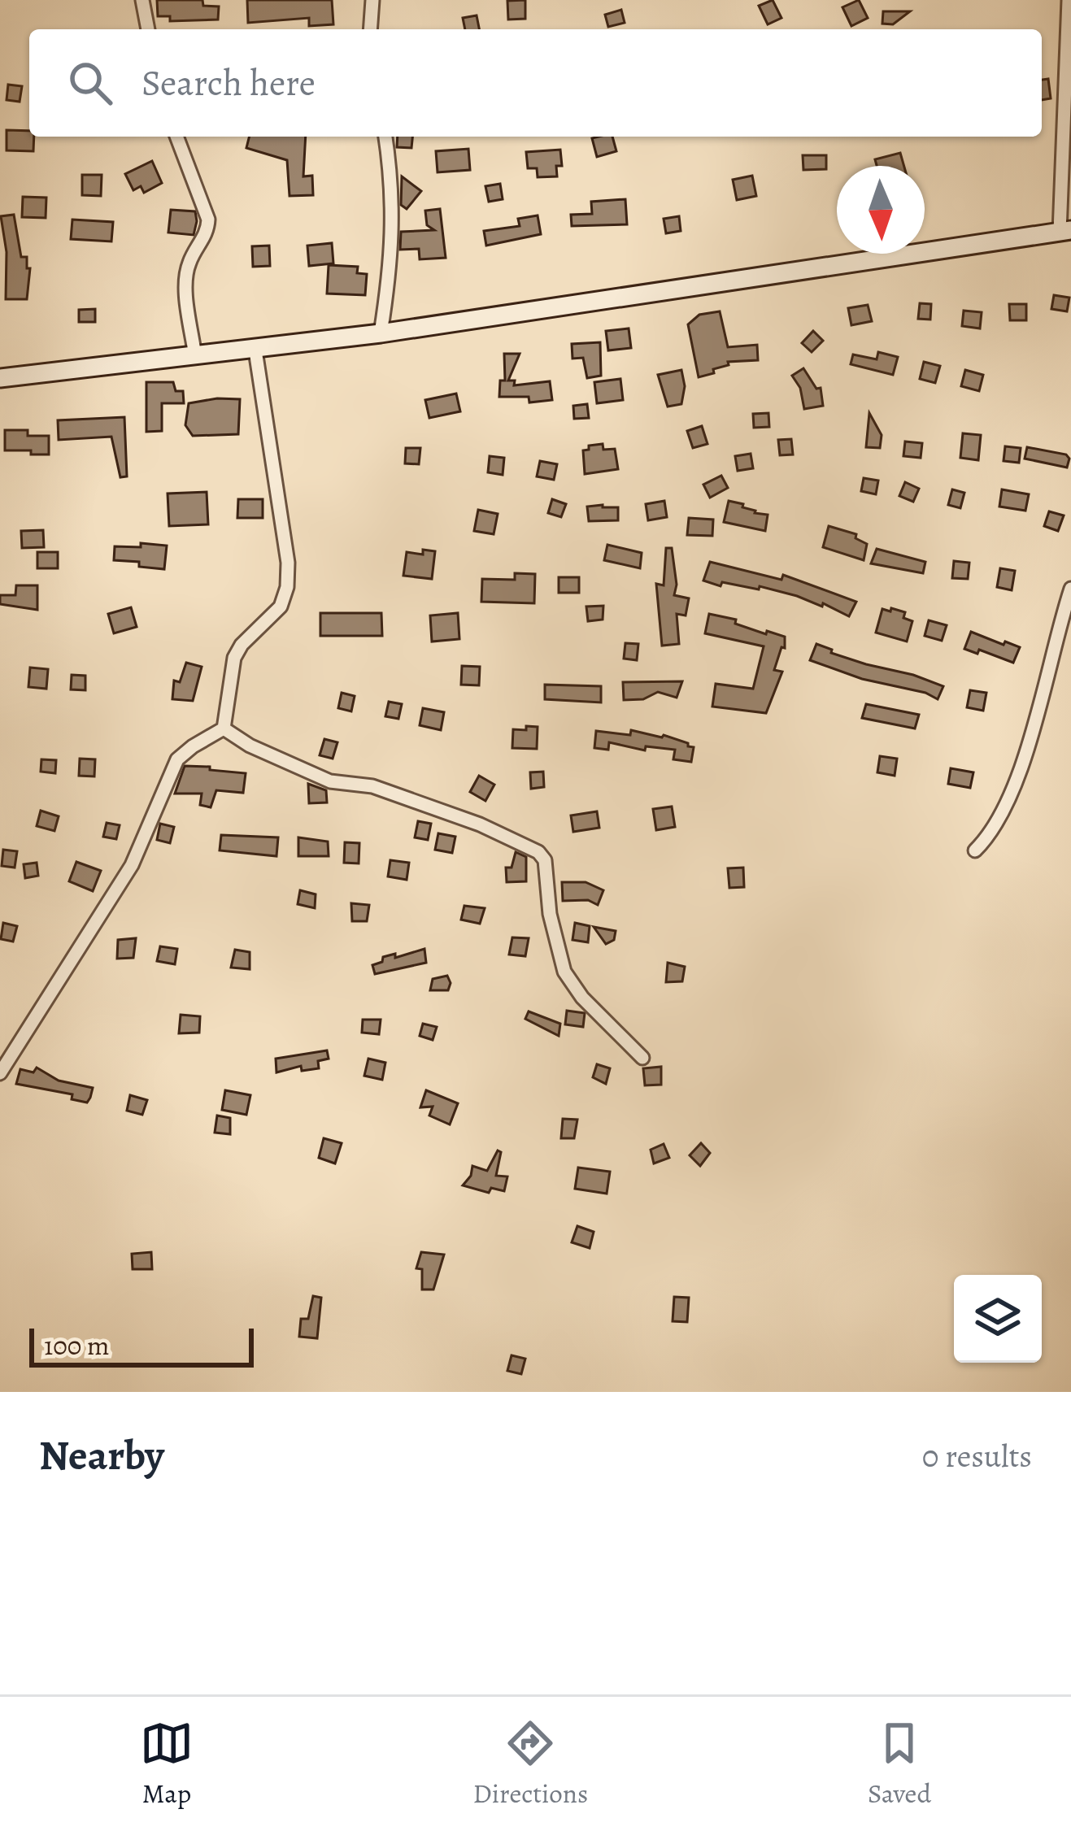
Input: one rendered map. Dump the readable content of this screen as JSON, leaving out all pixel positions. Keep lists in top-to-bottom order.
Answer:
{
  "scale_bar": "100 m",
  "north": "bottom",
  "page": {
    "search": "Search here",
    "scale": "100 m",
    "heading": ["Nearby", "0 results"],
    "nav": ["Map", "Directions", "Saved"]
  }
}
